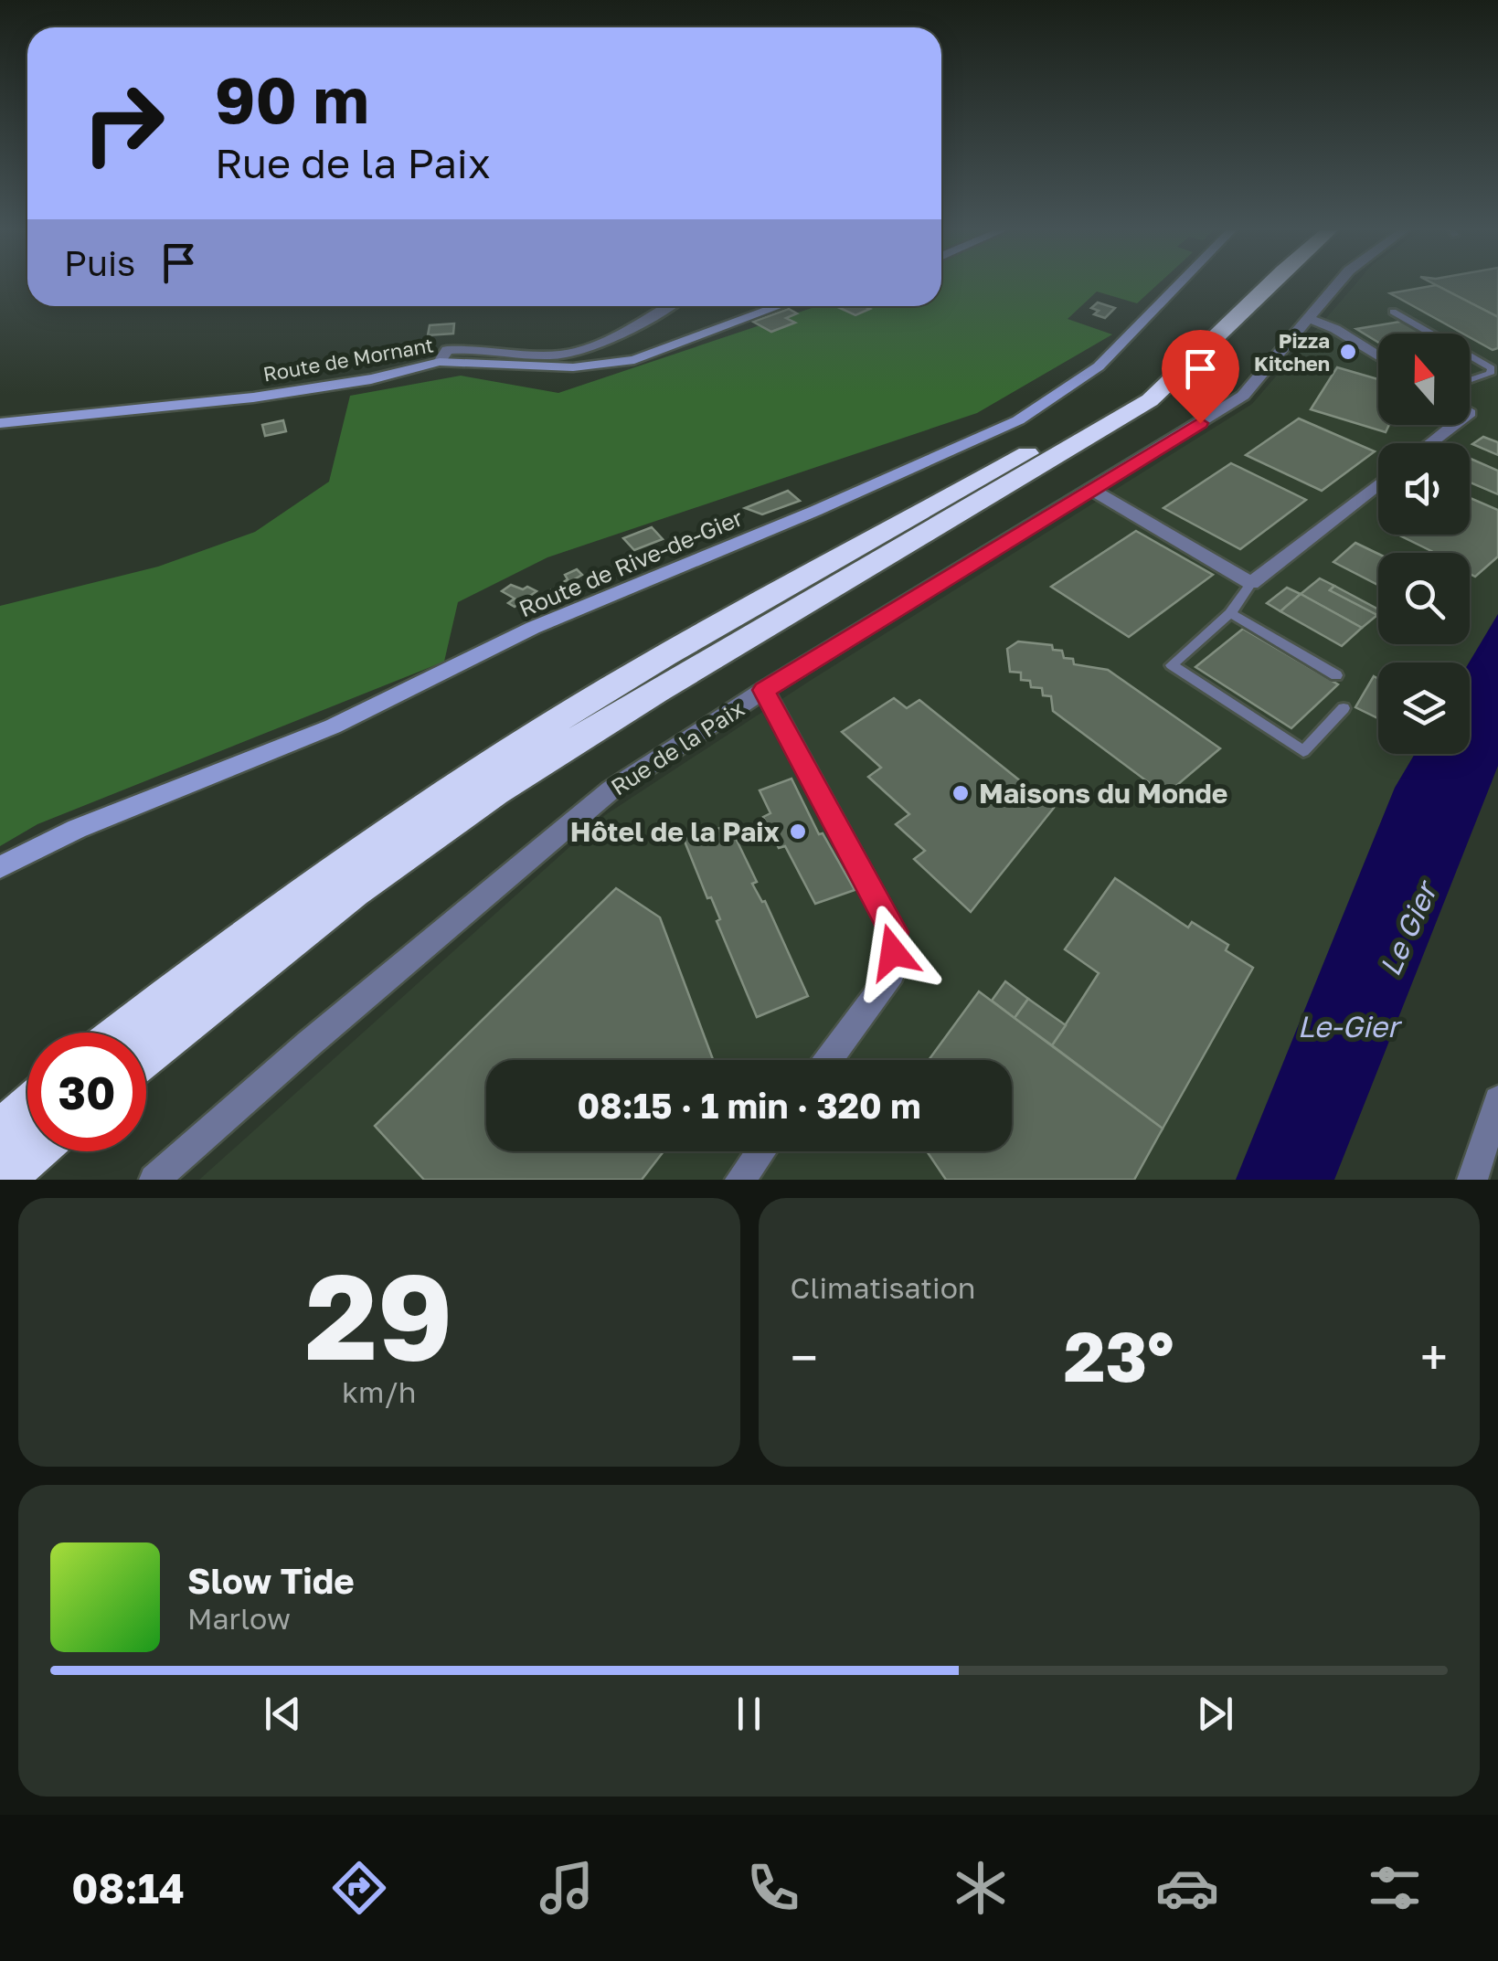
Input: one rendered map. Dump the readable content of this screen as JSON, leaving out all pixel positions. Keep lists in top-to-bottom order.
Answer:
{
  "streets": {
    "main road": ["Route de Mornant", "Route de Rive-de-Gier"],
    "street": ["Rue de la Paix"]
  },
  "water": ["Le Gier", "Le-Gier"],
  "places": ["Pizza Kitchen", "Maisons du Monde", "Hôtel de la Paix"],
  "north": "top",
  "page": {
    "turn": ["90 m", "Rue de la Paix"],
    "then": "Puis",
    "limit": "30",
    "trip": "08:15 · 1 min · 320 m",
    "tile": [
      ["29", "km/h"],
      "Climatisation"
    ],
    "heat": ["−", "23°", "+"],
    "song": ["Slow Tide", "Marlow"],
    "tabs": "08:14"
  }
}
